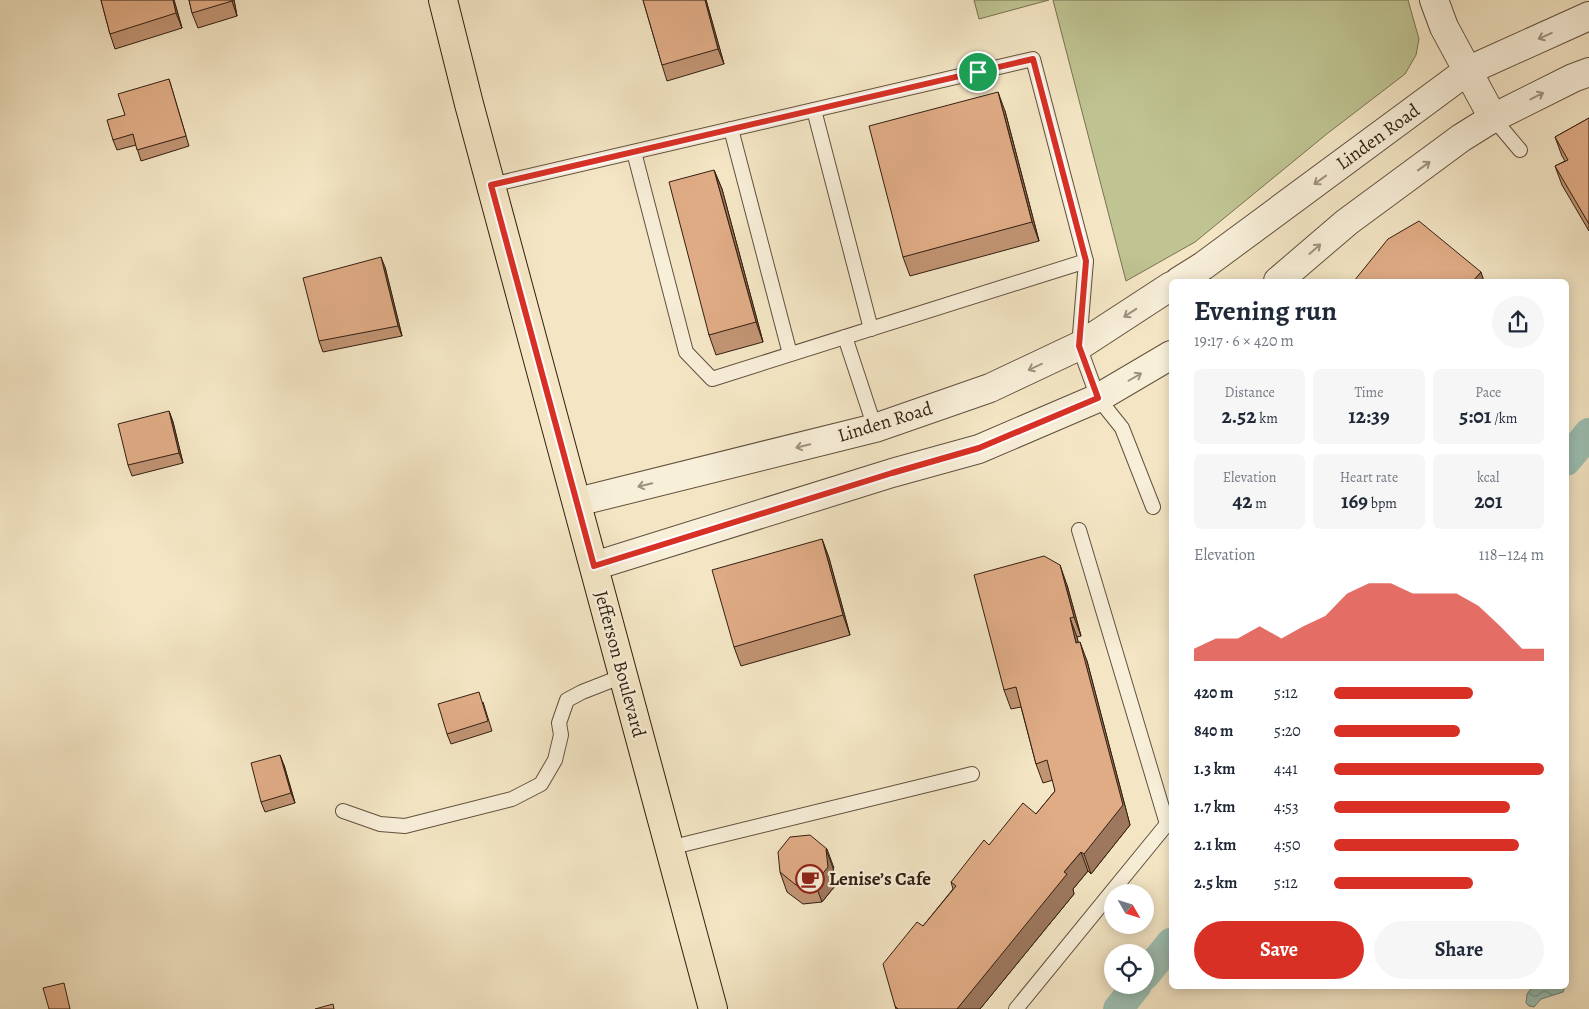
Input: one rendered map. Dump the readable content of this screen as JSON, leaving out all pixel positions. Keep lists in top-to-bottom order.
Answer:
{
  "streets": {
    "main road": ["Jefferson Boulevard"],
    "street": ["Linden Road"]
  },
  "crossings": [
    ["Linden Road", "Jefferson Boulevard"]
  ],
  "places": {
    "cafe": ["Lenise’s Cafe"]
  },
  "north": "bottom right",
  "page": {
    "heading": ["Evening run", "19:17 · 6 × 420 m"],
    "stats": [
      ["Distance", "2.52 km"],
      ["Time", "12:39"],
      ["Pace", "5:01 /km"],
      ["Elevation", "42 m"],
      ["Heart rate", "169 bpm"],
      ["kcal", "201"]
    ],
    "chart": ["Elevation", "118–124 m"],
    "list": [
      {
        "name": "420 m",
        "note": "5:12"
      },
      {
        "name": "840 m",
        "note": "5:20"
      },
      {
        "name": "1.3 km",
        "note": "4:41"
      },
      {
        "name": "1.7 km",
        "note": "4:53"
      },
      {
        "name": "2.1 km",
        "note": "4:50"
      },
      {
        "name": "2.5 km",
        "note": "5:12"
      }
    ],
    "buttons": ["Save", "Share"]
  }
}
